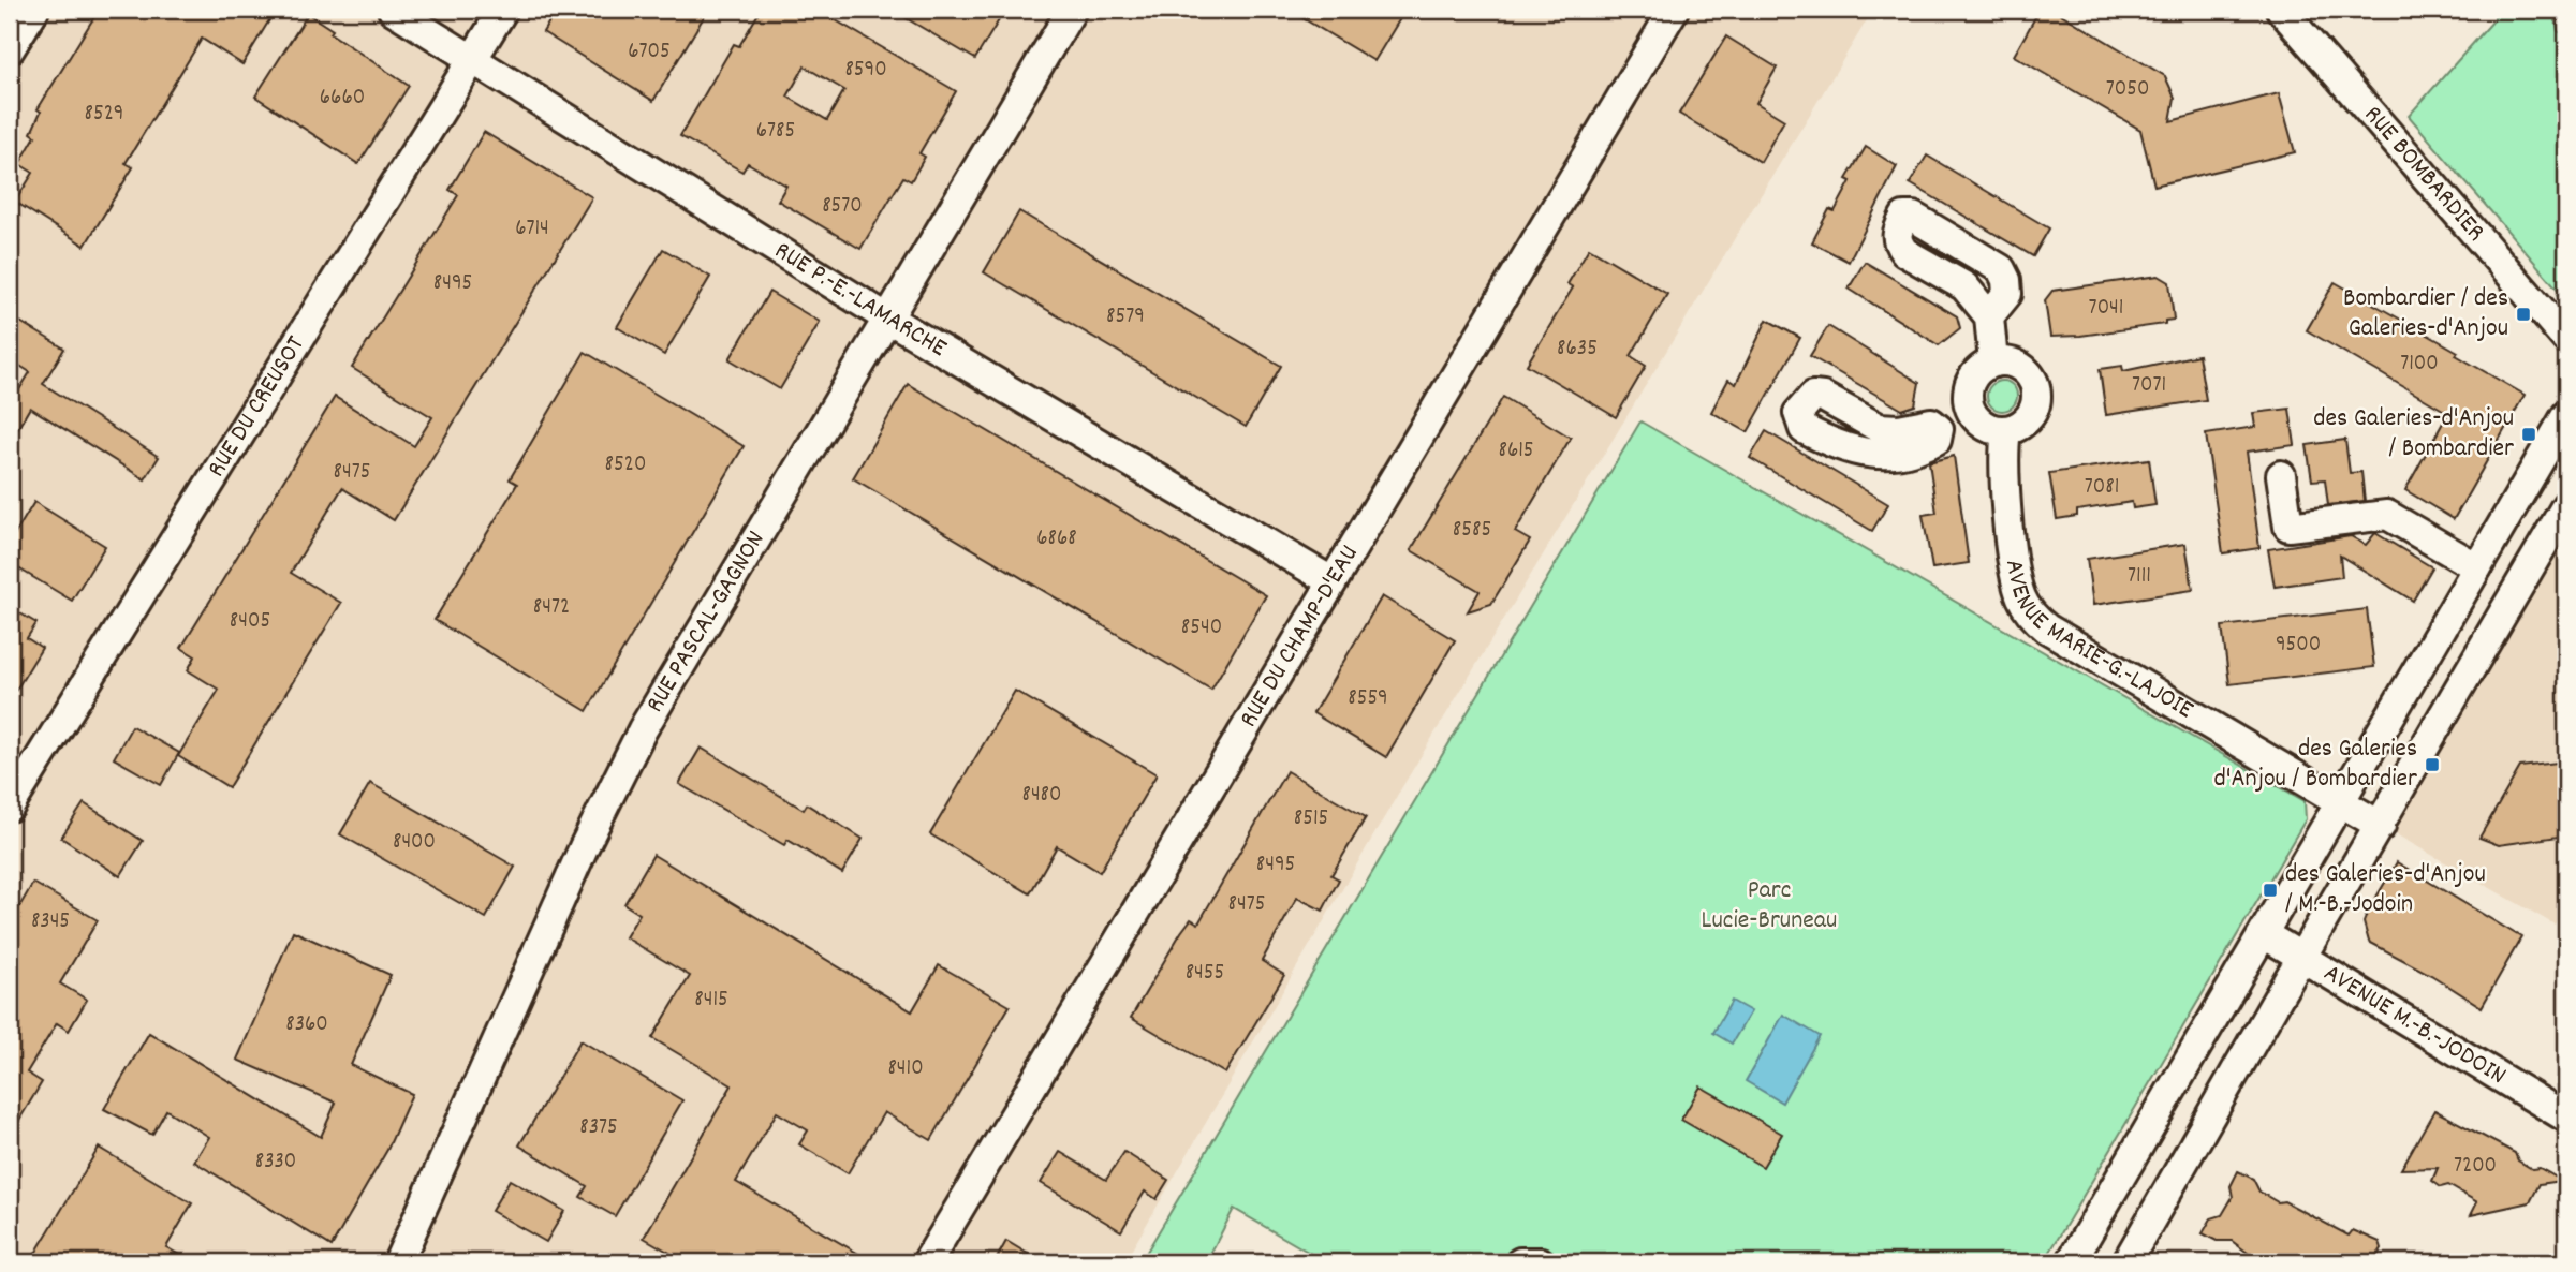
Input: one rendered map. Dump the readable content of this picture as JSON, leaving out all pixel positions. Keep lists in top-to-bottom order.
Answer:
{
  "streets": {
    "street": [
      "RUE BOMBARDIER",
      "RUE P.-E.-LAMARCHE",
      "RUE DU CREUSOT",
      "RUE PASCAL-GAGNON",
      "AVENUE MARIE-G.-LAJOIE",
      "RUE DU CHAMP-D'EAU",
      "AVENUE M.-B.-JODOIN"
    ]
  },
  "crossings": [
    ["RUE P.-E.-LAMARCHE", "RUE DU CREUSOT"],
    ["RUE P.-E.-LAMARCHE", "RUE PASCAL-GAGNON"],
    ["RUE P.-E.-LAMARCHE", "RUE DU CHAMP-D'EAU"]
  ],
  "parks": ["Parc Lucie-Bruneau"],
  "places": {
    "transit": [
      "Bombardier / des Galeries-d'Anjou",
      "des Galeries-d'Anjou / Bombardier",
      "des Galeries d'Anjou / Bombardier",
      "des Galeries-d'Anjou / M.-B.-Jodoin"
    ]
  },
  "house_numbers": [
    "6705",
    "8590",
    "7050",
    "6660",
    "8529",
    "6785",
    "8570",
    "6714",
    "8495",
    "7041",
    "8579",
    "8635",
    "7100",
    "7071",
    "8615",
    "8520",
    "8475",
    "7081",
    "8585",
    "6868",
    "7111",
    "8472",
    "8405",
    "8540",
    "9500",
    "8559",
    "8480",
    "8515",
    "8400",
    "8495",
    "8475",
    "8345",
    "8455",
    "8415",
    "8360",
    "8410",
    "8375",
    "8330",
    "7200"
  ]
}
